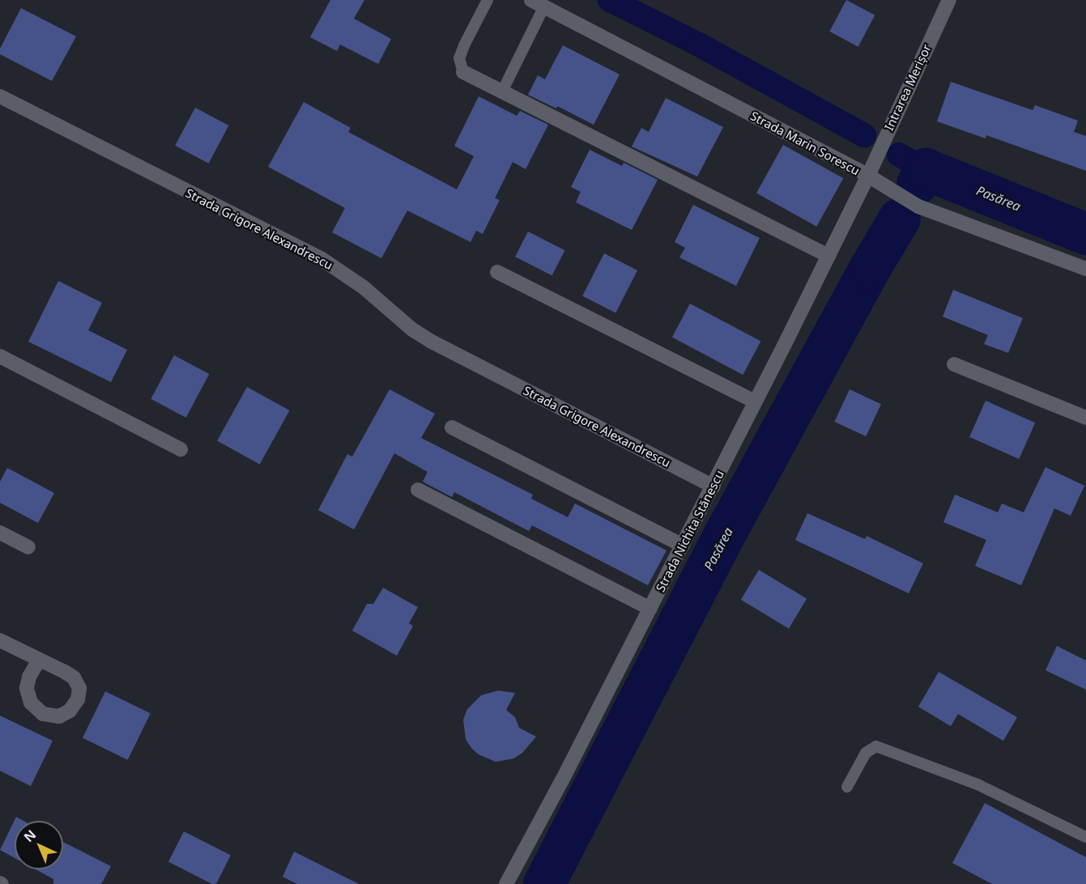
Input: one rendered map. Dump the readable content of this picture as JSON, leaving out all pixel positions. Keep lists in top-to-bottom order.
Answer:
{
  "streets": {
    "street": [
      "Intrarea Merișor",
      "Strada Marin Sorescu",
      "Strada Grigore Alexandrescu",
      "Strada Nichita Stănescu"
    ]
  },
  "crossings": [
    ["Intrarea Merișor", "Strada Marin Sorescu"],
    ["Intrarea Merișor", "Strada Nichita Stănescu"],
    ["Strada Marin Sorescu", "Strada Nichita Stănescu"],
    ["Strada Grigore Alexandrescu", "Strada Nichita Stănescu"]
  ],
  "water": ["Pasărea"],
  "north": "top left"
}
